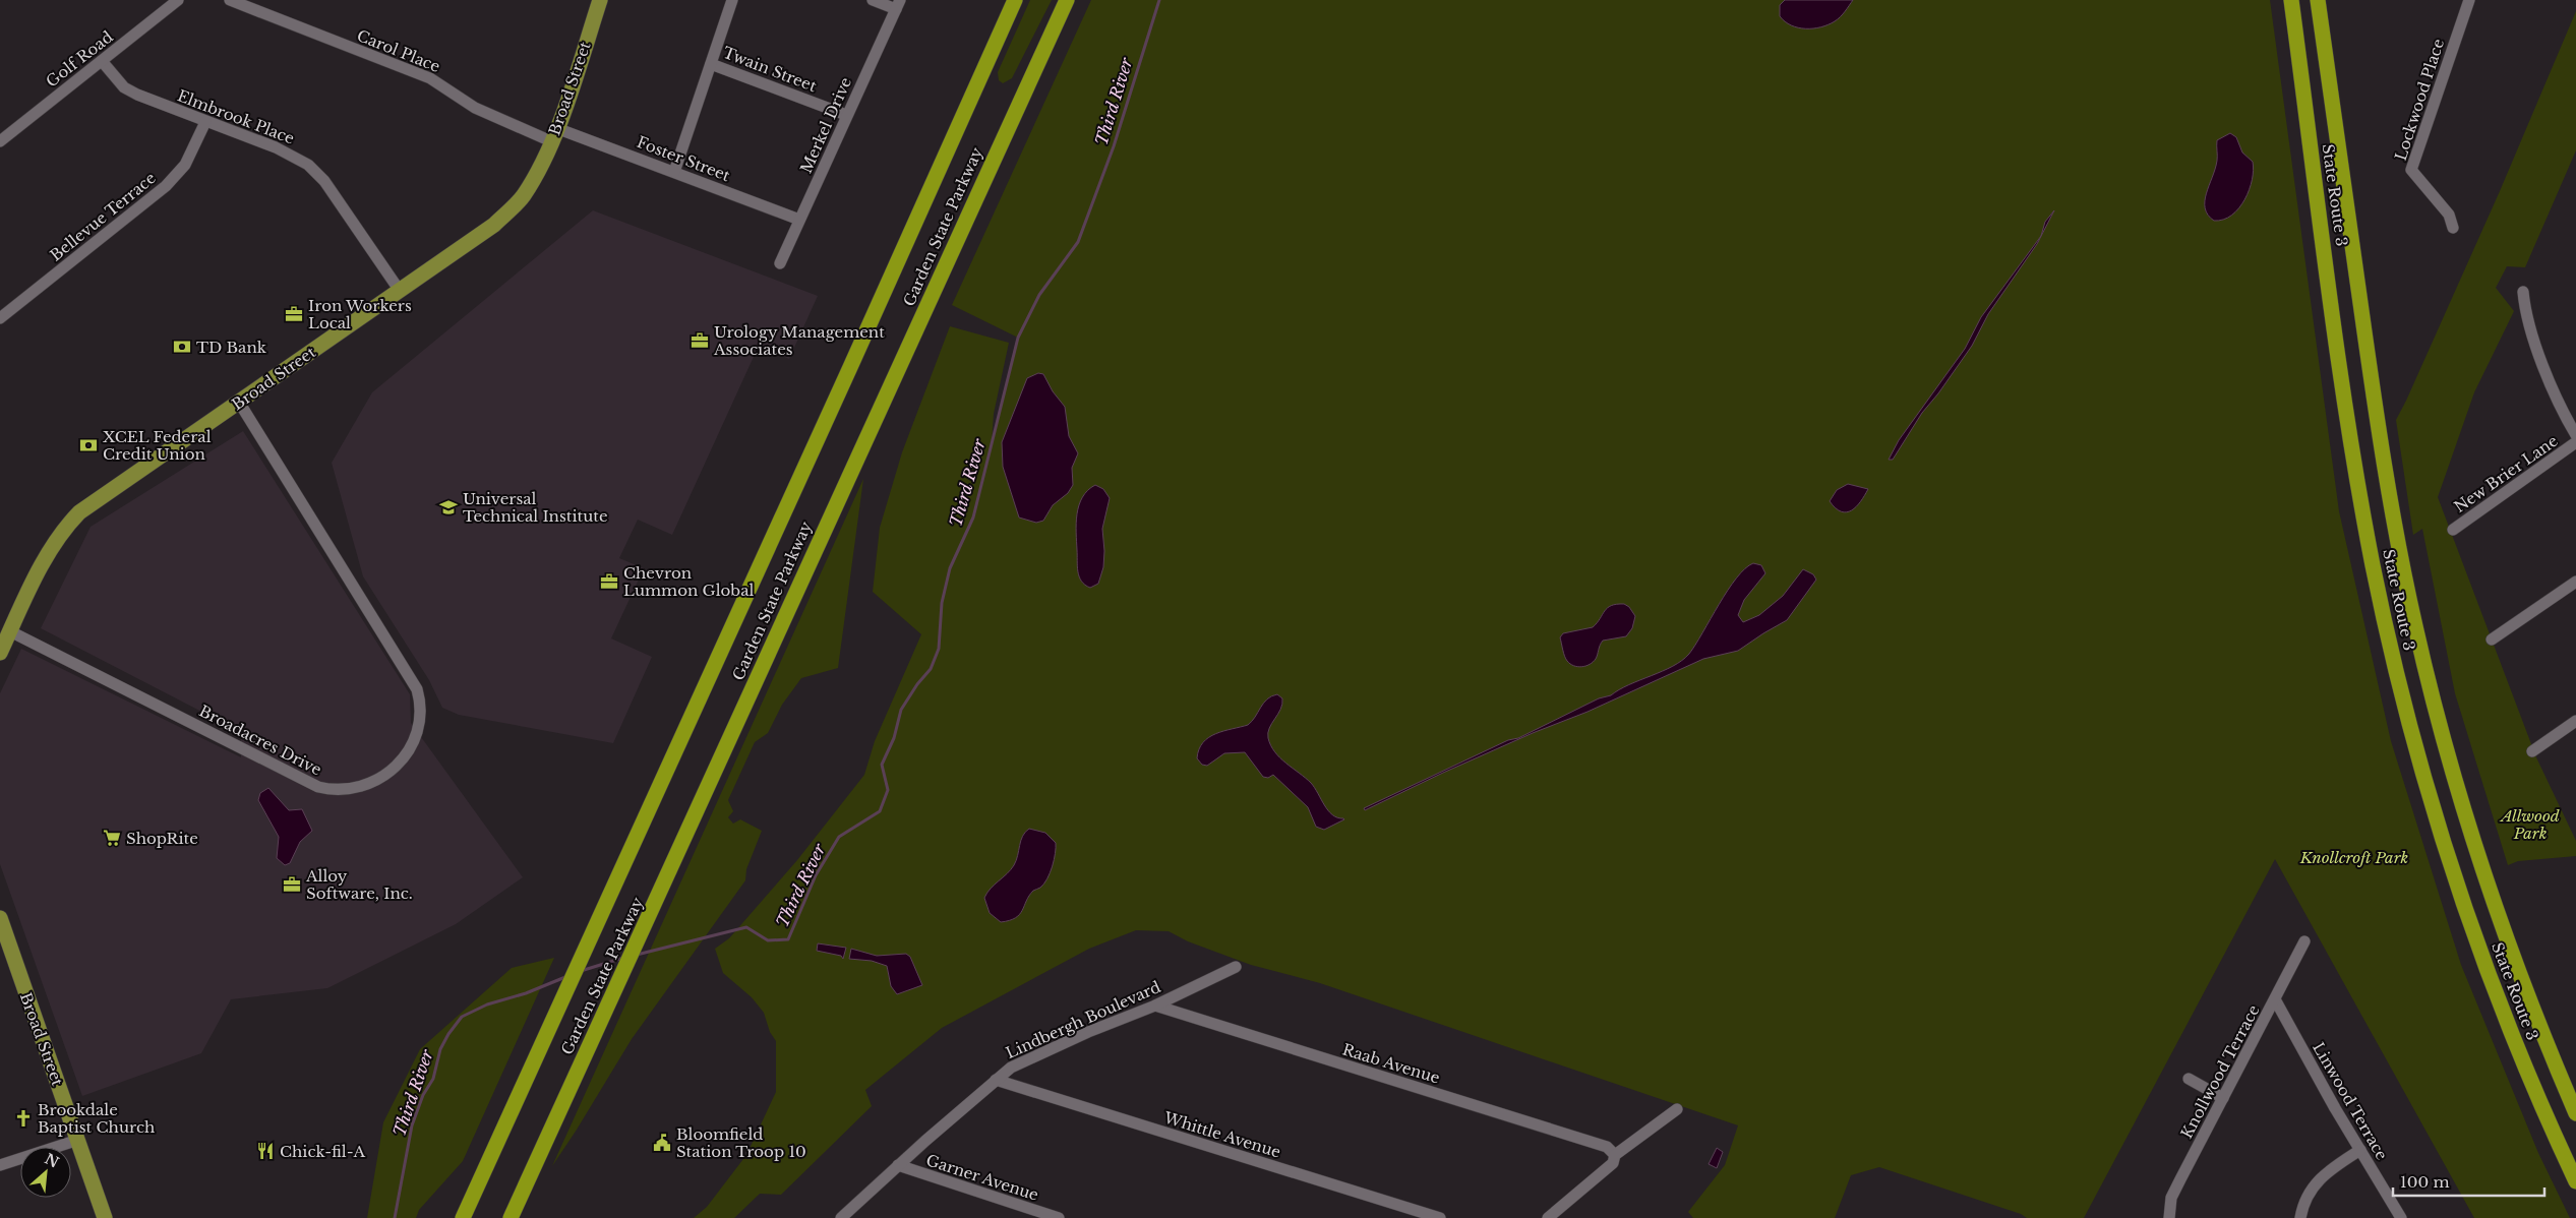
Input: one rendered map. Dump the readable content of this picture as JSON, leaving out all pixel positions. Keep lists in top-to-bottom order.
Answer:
{
  "streets": {
    "highway": ["State Route 3", "Garden State Parkway"],
    "main road": ["Broad Street"],
    "street": [
      "Carol Place",
      "Golf Road",
      "Twain Street",
      "Lockwood Place",
      "Elmbrook Place",
      "Merkel Drive",
      "Foster Street",
      "Bellevue Terrace",
      "New Brier Lane",
      "Broadacres Drive",
      "Lindbergh Boulevard",
      "Raab Avenue",
      "Knollwood Terrace",
      "Linwood Terrace",
      "Whittle Avenue",
      "Garner Avenue"
    ]
  },
  "crossings": [
    ["Carol Place", "Broad Street"],
    ["Carol Place", "Foster Street"],
    ["Golf Road", "Elmbrook Place"],
    ["Twain Street", "Merkel Drive"],
    ["Broad Street", "Elmbrook Place"],
    ["Broad Street", "Foster Street"],
    ["Broad Street", "Broadacres Drive"],
    ["Elmbrook Place", "Bellevue Terrace"],
    ["Merkel Drive", "Foster Street"],
    ["Lindbergh Boulevard", "Raab Avenue"],
    ["Lindbergh Boulevard", "Whittle Avenue"],
    ["Lindbergh Boulevard", "Garner Avenue"],
    ["Knollwood Terrace", "Linwood Terrace"]
  ],
  "water": ["Third River"],
  "parks": ["Allwood Park", "Knollcroft Park"],
  "places": {
    "office": [
      "Iron Workers Local",
      "Urology Management Associates",
      "Chevron Lummon Global",
      "Alloy Software, Inc."
    ],
    "bank": ["TD Bank", "XCEL Federal Credit Union"],
    "school or university": ["Universal Technical Institute"],
    "supermarket": ["ShopRite"],
    "church": ["Brookdale Baptist Church"],
    "public building": ["Bloomfield Station Troop 10"],
    "restaurant": ["Chick-fil-A"]
  },
  "scale_bar": "100 m",
  "north": "top right"
}
